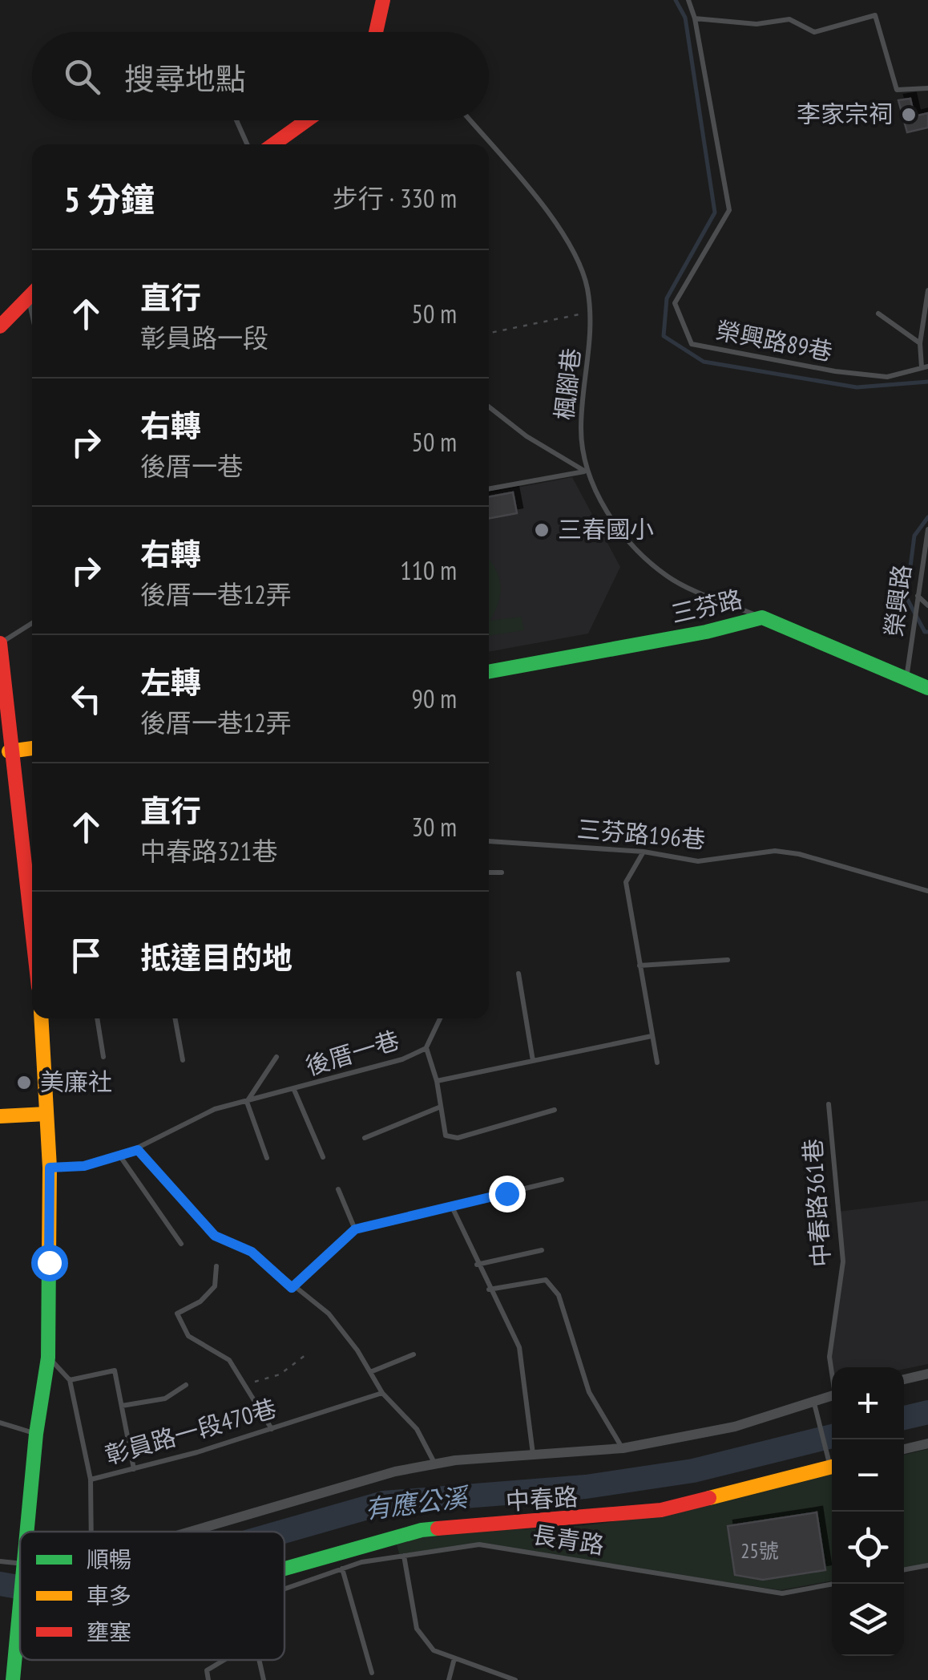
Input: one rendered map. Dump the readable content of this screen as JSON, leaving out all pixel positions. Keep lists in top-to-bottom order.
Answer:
{
  "streets": {
    "street": ["三芬路", "中春路"],
    "lane": [
      "榮興路89巷",
      "楓腳巷",
      "榮興路",
      "三芬路196巷",
      "後厝一巷",
      "中春路361巷",
      "彰員路一段470巷",
      "長青路"
    ]
  },
  "crossings": [
    ["楓腳巷", "三芬路"],
    ["榮興路", "三芬路"]
  ],
  "water": ["有應公溪"],
  "places": ["李家宗祠", "三春國小", "美廉社"],
  "house_numbers": ["25號"],
  "legend": ["順暢", "車多", "壅塞"],
  "page": {
    "search": "搜尋地點",
    "heading": ["5 分鐘", "步行 · 330 m"],
    "list": [
      ["直行", "彰員路一段", "50 m"],
      ["右轉", "後厝一巷", "50 m"],
      ["右轉", "後厝一巷12弄", "110 m"],
      ["左轉", "後厝一巷12弄", "90 m"],
      ["直行", "中春路321巷", "30 m"],
      "抵達目的地"
    ],
    "map_buttons": ["+", "−"]
  }
}
